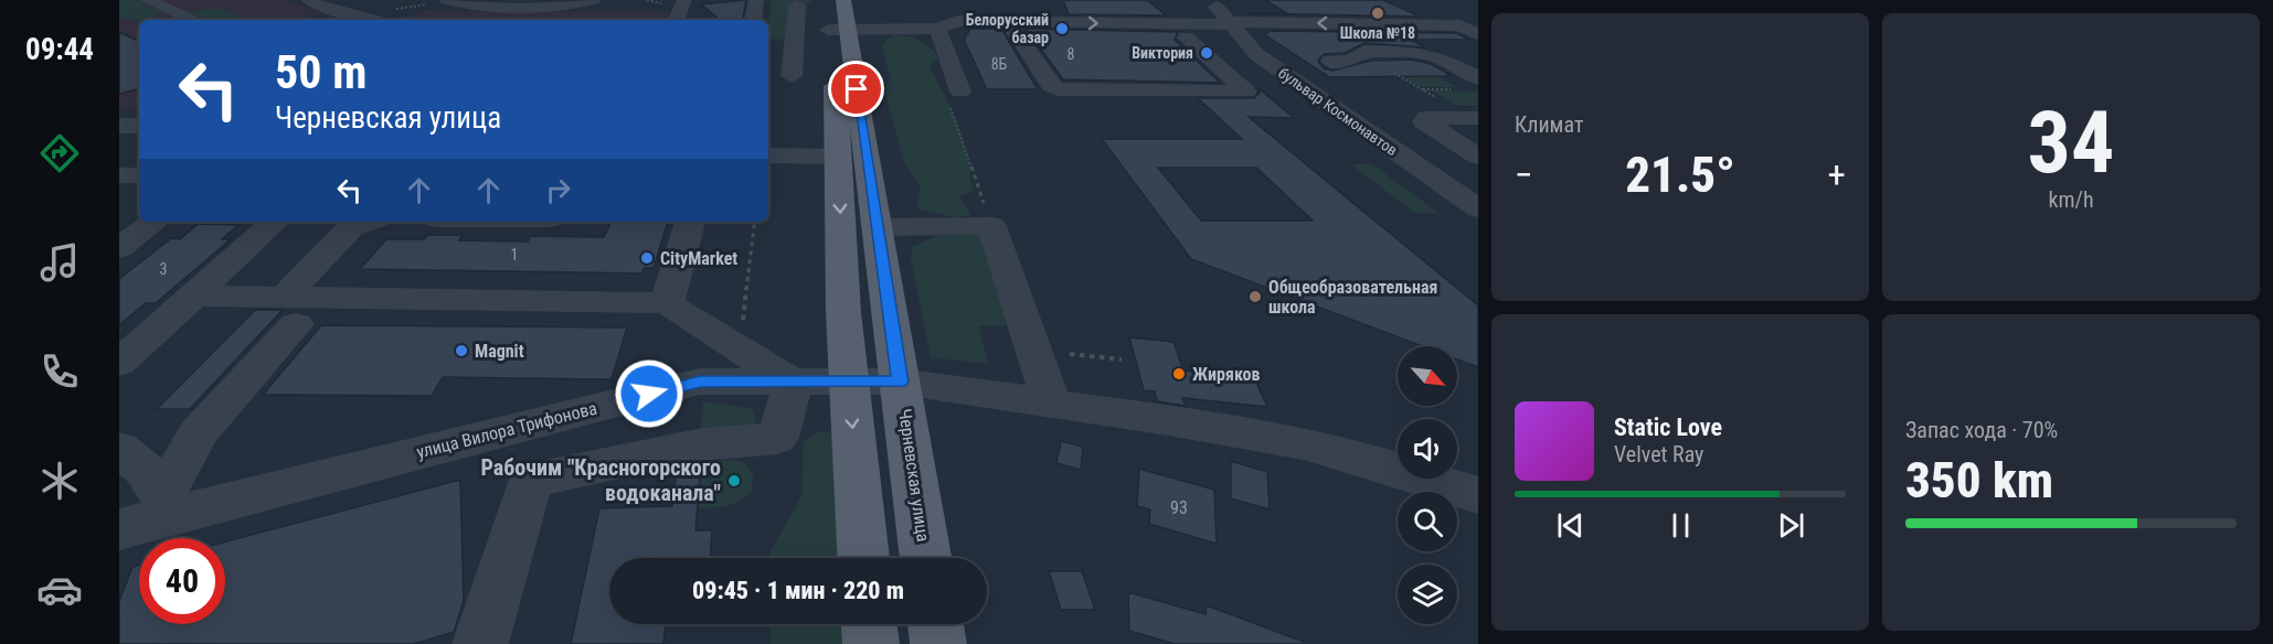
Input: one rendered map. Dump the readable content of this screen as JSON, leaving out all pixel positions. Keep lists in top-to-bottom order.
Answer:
{
  "streets": {
    "main road": ["Черневская улица"],
    "street": ["бульвар Космонавтов", "улица Вилора Трифонова"]
  },
  "crossings": [
    ["улица Вилора Трифонова", "Черневская улица"]
  ],
  "places": [
    "Школа №18",
    "Белорусский базар",
    "Виктория",
    "CityMarket",
    "Общеобразовательная школа",
    "Magnit",
    "Жиряков",
    "Рабочим \"Красногорского водоканала\""
  ],
  "house_numbers": [
    "8",
    "8Б",
    "1",
    "3",
    "93"
  ],
  "north": "bottom right",
  "page": {
    "tabs": "09:44",
    "tile": [
      "Климат",
      ["34", "km/h"],
      ["Запас хода · 70%", "350 km"]
    ],
    "turn": ["50 m", "Черневская улица"],
    "heat": ["−", "21.5°", "+"],
    "song": ["Static Love", "Velvet Ray"],
    "limit": "40",
    "trip": "09:45 · 1 мин · 220 m"
  }
}
